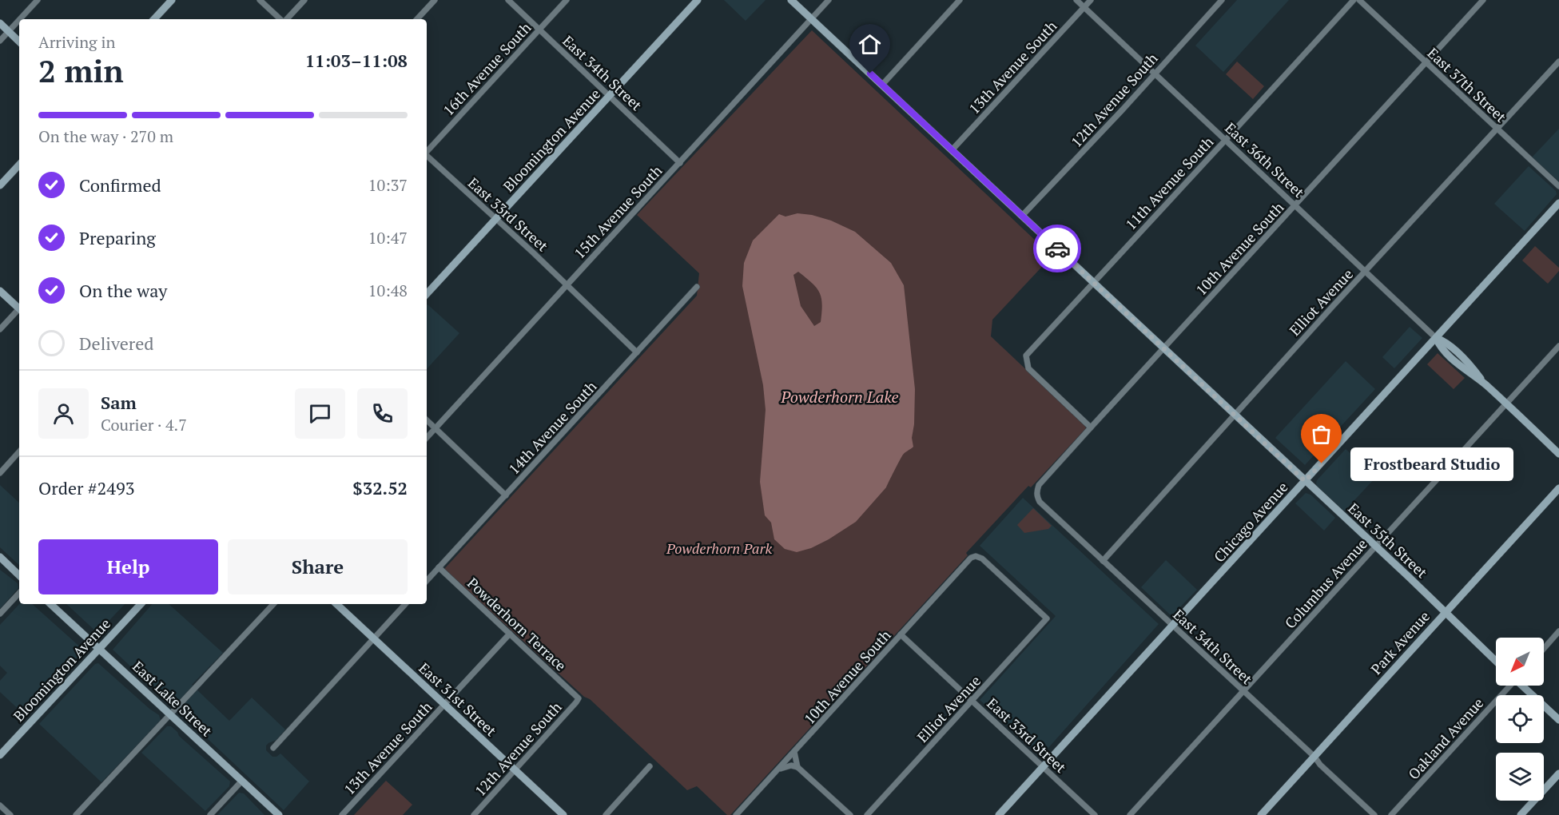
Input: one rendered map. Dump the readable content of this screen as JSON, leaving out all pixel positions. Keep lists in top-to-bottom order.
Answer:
{
  "streets": {
    "street": [
      "13th Avenue South",
      "16th Avenue South",
      "East 34th Street",
      "East 37th Street",
      "12th Avenue South",
      "Bloomington Avenue",
      "East 36th Street",
      "11th Avenue South",
      "15th Avenue South",
      "East 33rd Street",
      "10th Avenue South",
      "Elliot Avenue",
      "14th Avenue South",
      "Chicago Avenue",
      "East 35th Street",
      "Columbus Avenue",
      "Powderhorn Terrace",
      "Park Avenue",
      "East Lake Street",
      "East 31st Street",
      "Oakland Avenue"
    ]
  },
  "crossings": [
    ["13th Avenue South", "East 36th Street"],
    ["13th Avenue South", "East 35th Street"],
    ["13th Avenue South", "Powderhorn Terrace"],
    ["13th Avenue South", "East 31st Street"],
    ["16th Avenue South", "East 34th Street"],
    ["East 34th Street", "Bloomington Avenue"],
    ["East 34th Street", "15th Avenue South"],
    ["East 34th Street", "10th Avenue South"],
    ["East 34th Street", "Elliot Avenue"],
    ["East 34th Street", "Chicago Avenue"],
    ["East 34th Street", "Columbus Avenue"],
    ["East 34th Street", "Park Avenue"],
    ["East 37th Street", "10th Avenue South"],
    ["East 37th Street", "Elliot Avenue"],
    ["12th Avenue South", "East 36th Street"],
    ["12th Avenue South", "East 35th Street"],
    ["12th Avenue South", "Powderhorn Terrace"],
    ["12th Avenue South", "East 31st Street"],
    ["Bloomington Avenue", "East 33rd Street"],
    ["Bloomington Avenue", "East Lake Street"],
    ["East 36th Street", "11th Avenue South"],
    ["East 36th Street", "10th Avenue South"],
    ["East 36th Street", "Elliot Avenue"],
    ["East 36th Street", "Chicago Avenue"],
    ["East 36th Street", "Columbus Avenue"],
    ["11th Avenue South", "10th Avenue South"],
    ["11th Avenue South", "East 35th Street"],
    ["15th Avenue South", "East 33rd Street"],
    ["15th Avenue South", "East 35th Street"],
    ["East 33rd Street", "10th Avenue South"],
    ["East 33rd Street", "Elliot Avenue"],
    ["East 33rd Street", "14th Avenue South"],
    ["East 33rd Street", "Chicago Avenue"],
    ["10th Avenue South", "Elliot Avenue"],
    ["10th Avenue South", "East 35th Street"],
    ["Elliot Avenue", "East 35th Street"],
    ["14th Avenue South", "Powderhorn Terrace"],
    ["Chicago Avenue", "East 35th Street"],
    ["East 35th Street", "Columbus Avenue"],
    ["East 35th Street", "Park Avenue"]
  ],
  "water": ["Powderhorn Lake"],
  "parks": ["Powderhorn Park"],
  "places": ["Frostbeard Studio"],
  "north": "bottom left",
  "page": {
    "heading": ["2 min", "Arriving in", "11:03–11:08"],
    "panel": [
      "Sam",
      "Courier · 4.7",
      "Order #2493",
      "$32.52"
    ],
    "bar": "On the way · 270 m",
    "list": [
      ["Confirmed", "10:37"],
      ["Preparing", "10:47"],
      ["On the way", "10:48"],
      "Delivered"
    ],
    "bubble": "Frostbeard Studio",
    "buttons": ["Help", "Share"]
  }
}
